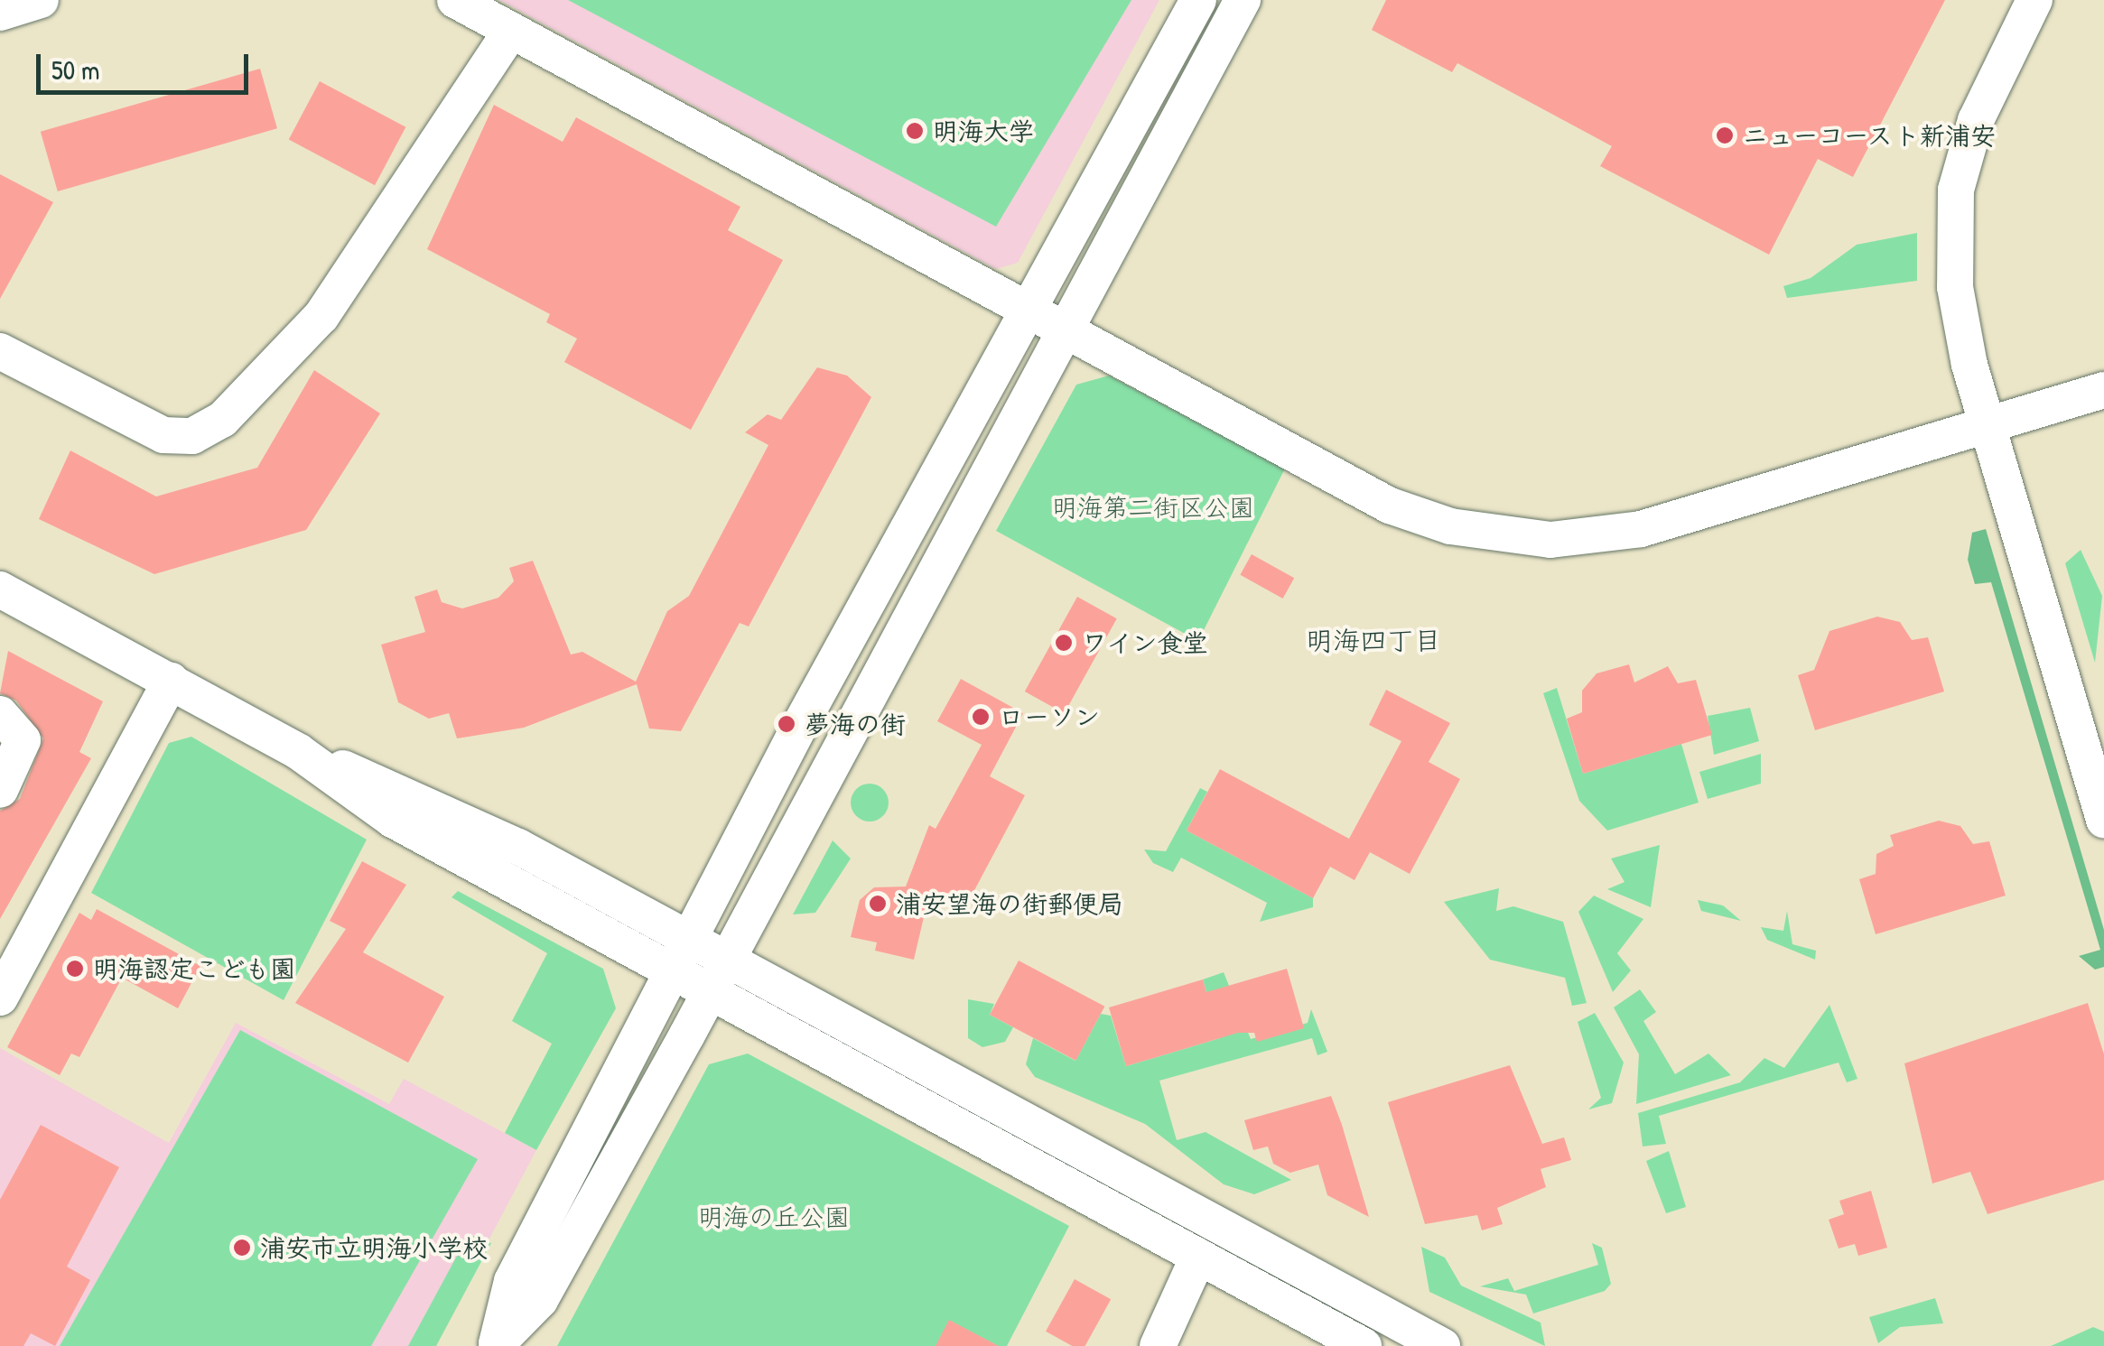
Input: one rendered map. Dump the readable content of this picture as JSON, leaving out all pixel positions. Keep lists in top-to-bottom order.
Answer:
{
  "districts": ["明海四丁目"],
  "parks": ["明海第二街区公園", "明海の丘公園"],
  "places": [
    "明海大学",
    "ニューコースト新浦安",
    "ワイン食堂",
    "ローソン",
    "夢海の街",
    "浦安望海の街郵便局",
    "明海認定こども園",
    "浦安市立明海小学校"
  ],
  "scale_bar": "50 m"
}
